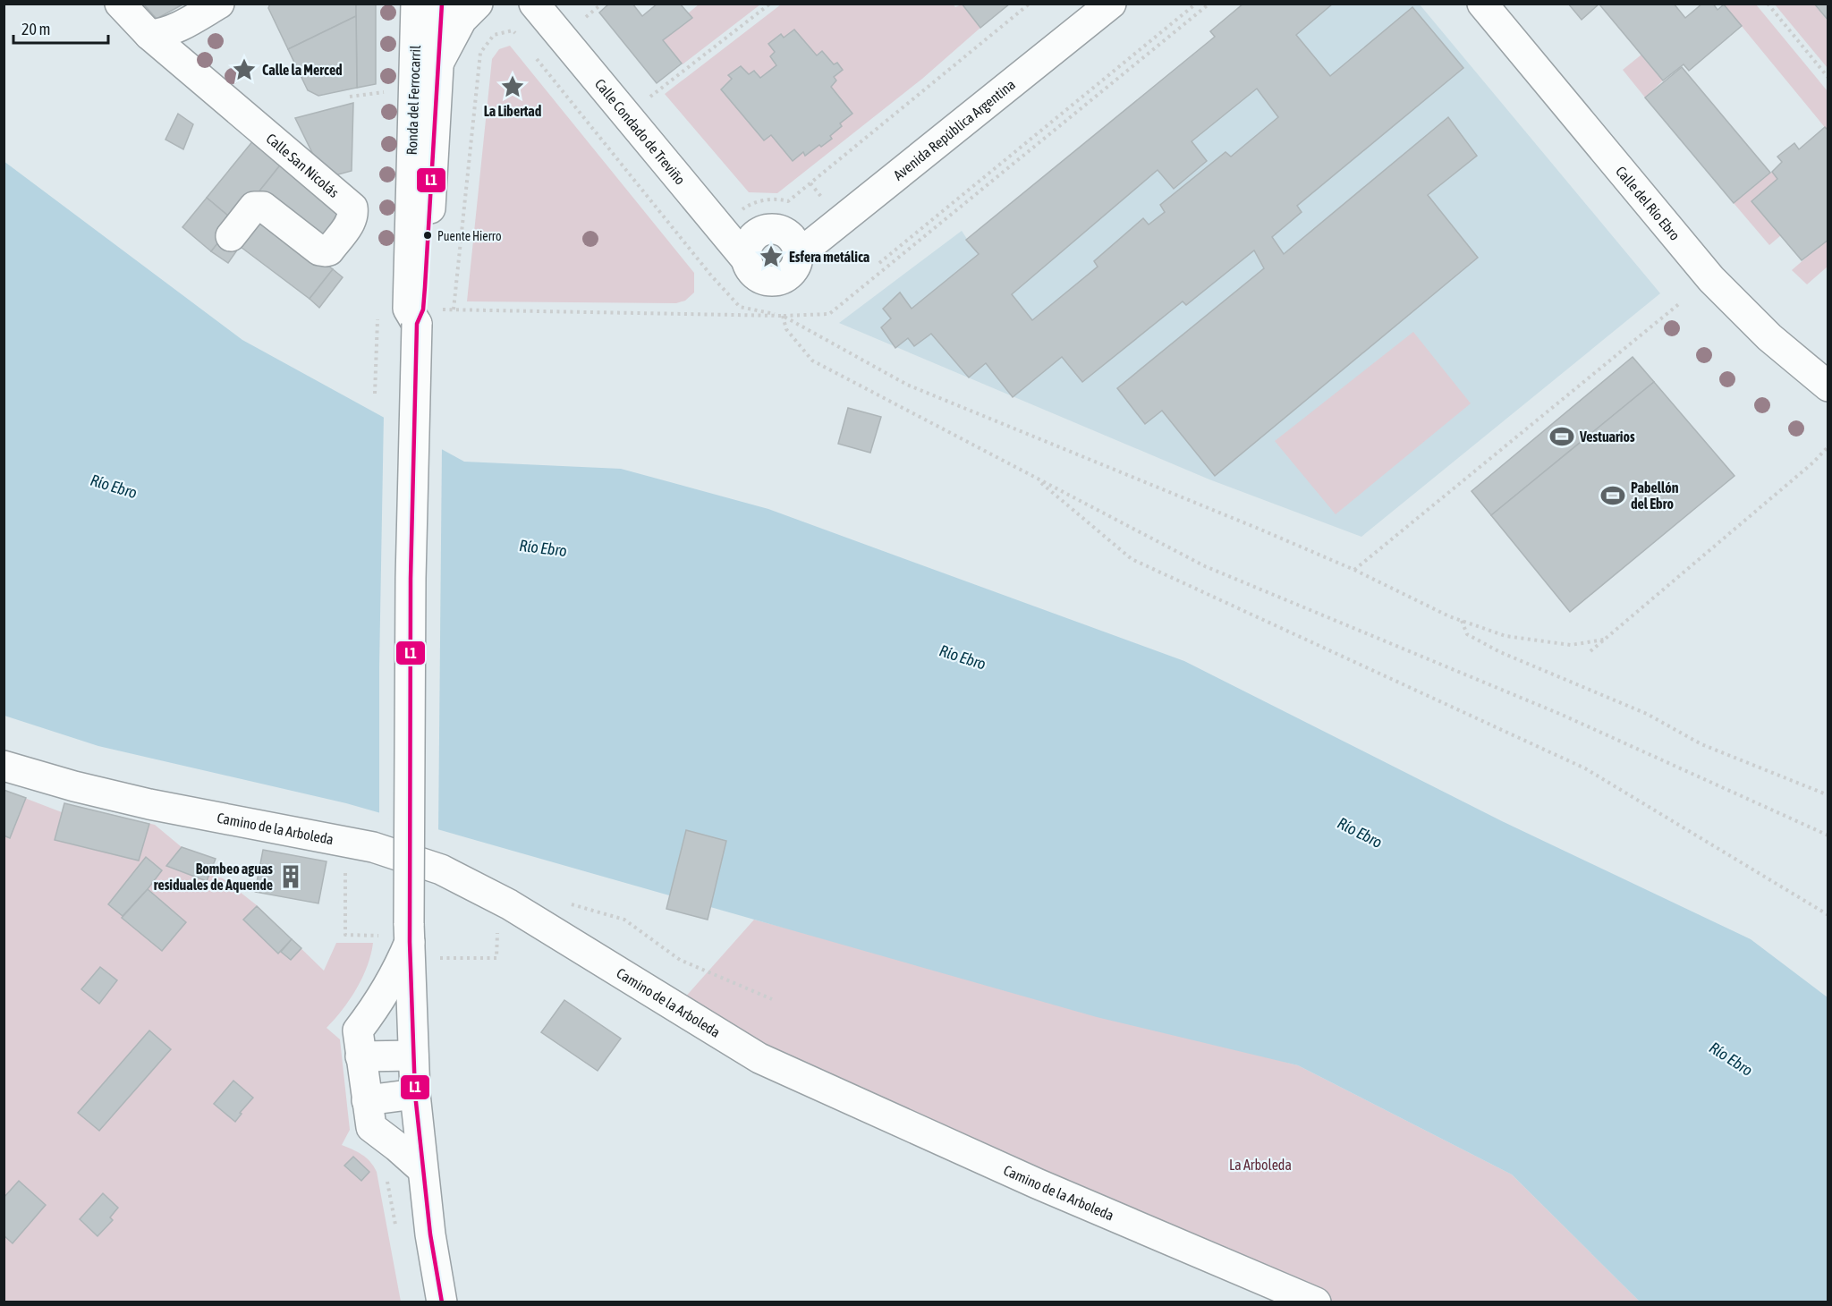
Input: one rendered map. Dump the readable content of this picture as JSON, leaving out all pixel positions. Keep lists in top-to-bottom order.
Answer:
{
  "streets": {
    "street": [
      "Ronda del Ferrocarril",
      "Avenida República Argentina",
      "Calle Condado de Treviño",
      "Calle San Nicolás",
      "Calle del Río Ebro",
      "Camino de la Arboleda"
    ]
  },
  "crossings": [
    ["Avenida República Argentina", "Calle Condado de Treviño"]
  ],
  "water": ["Río Ebro"],
  "parks": ["La Arboleda"],
  "places": {
    "place": ["Calle la Merced", "La Libertad", "Esfera metálica"],
    "other": ["Puente Hierro"],
    "sports": ["Vestuarios", "Pabellón del Ebro"],
    "building": ["Bombeo aguas residuales de Aquende"]
  },
  "lines": ["transit line L1"],
  "scale_bar": "20 m"
}
